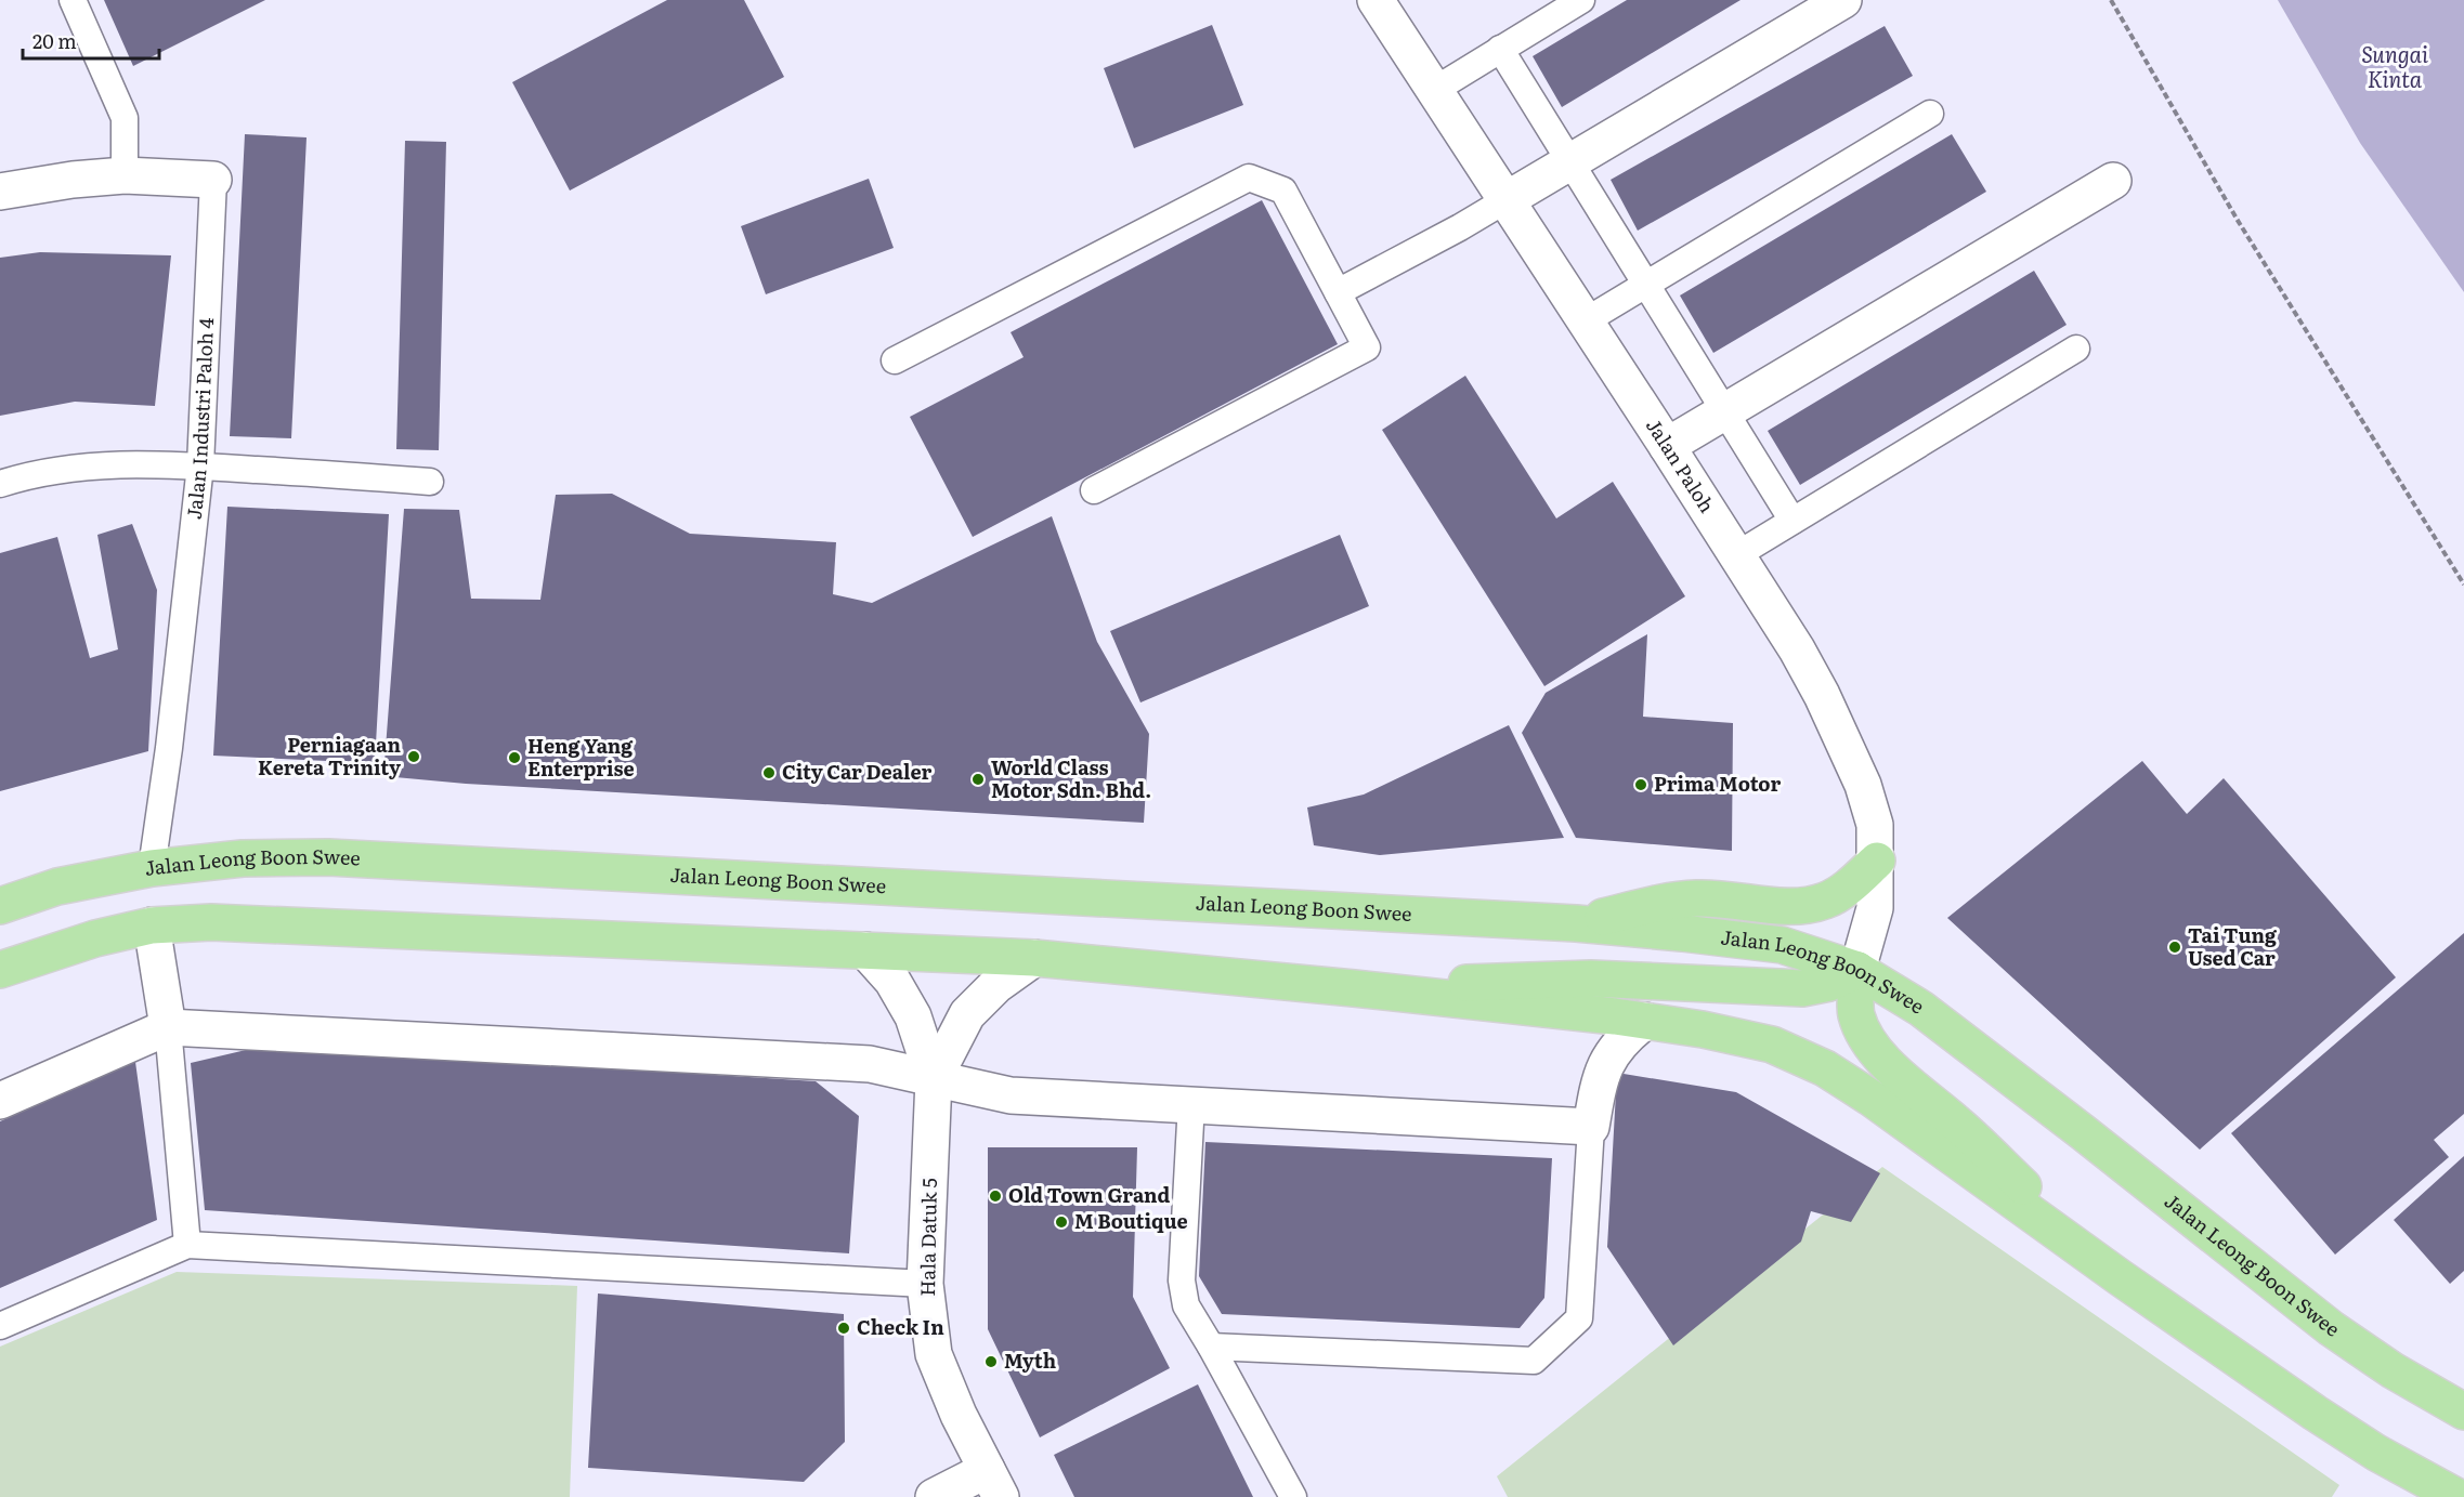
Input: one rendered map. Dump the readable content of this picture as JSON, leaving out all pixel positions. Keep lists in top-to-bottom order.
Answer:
{
  "streets": {
    "main road": ["Jalan Leong Boon Swee"],
    "street": ["Jalan Industri Paloh 4", "Jalan Paloh", "Hala Datuk 5"]
  },
  "crossings": [
    ["Jalan Industri Paloh 4", "Jalan Leong Boon Swee"],
    ["Jalan Paloh", "Jalan Leong Boon Swee"]
  ],
  "water": ["Sungai Kinta"],
  "places": [
    "Perniagaan Kereta Trinity",
    "Heng Yang Enterprise",
    "City Car Dealer",
    "World Class Motor Sdn. Bhd.",
    "Prima Motor",
    "Tai Tung Used Car",
    "Old Town Grand",
    "M Boutique",
    "Check In",
    "Myth"
  ],
  "scale_bar": "20 m"
}
